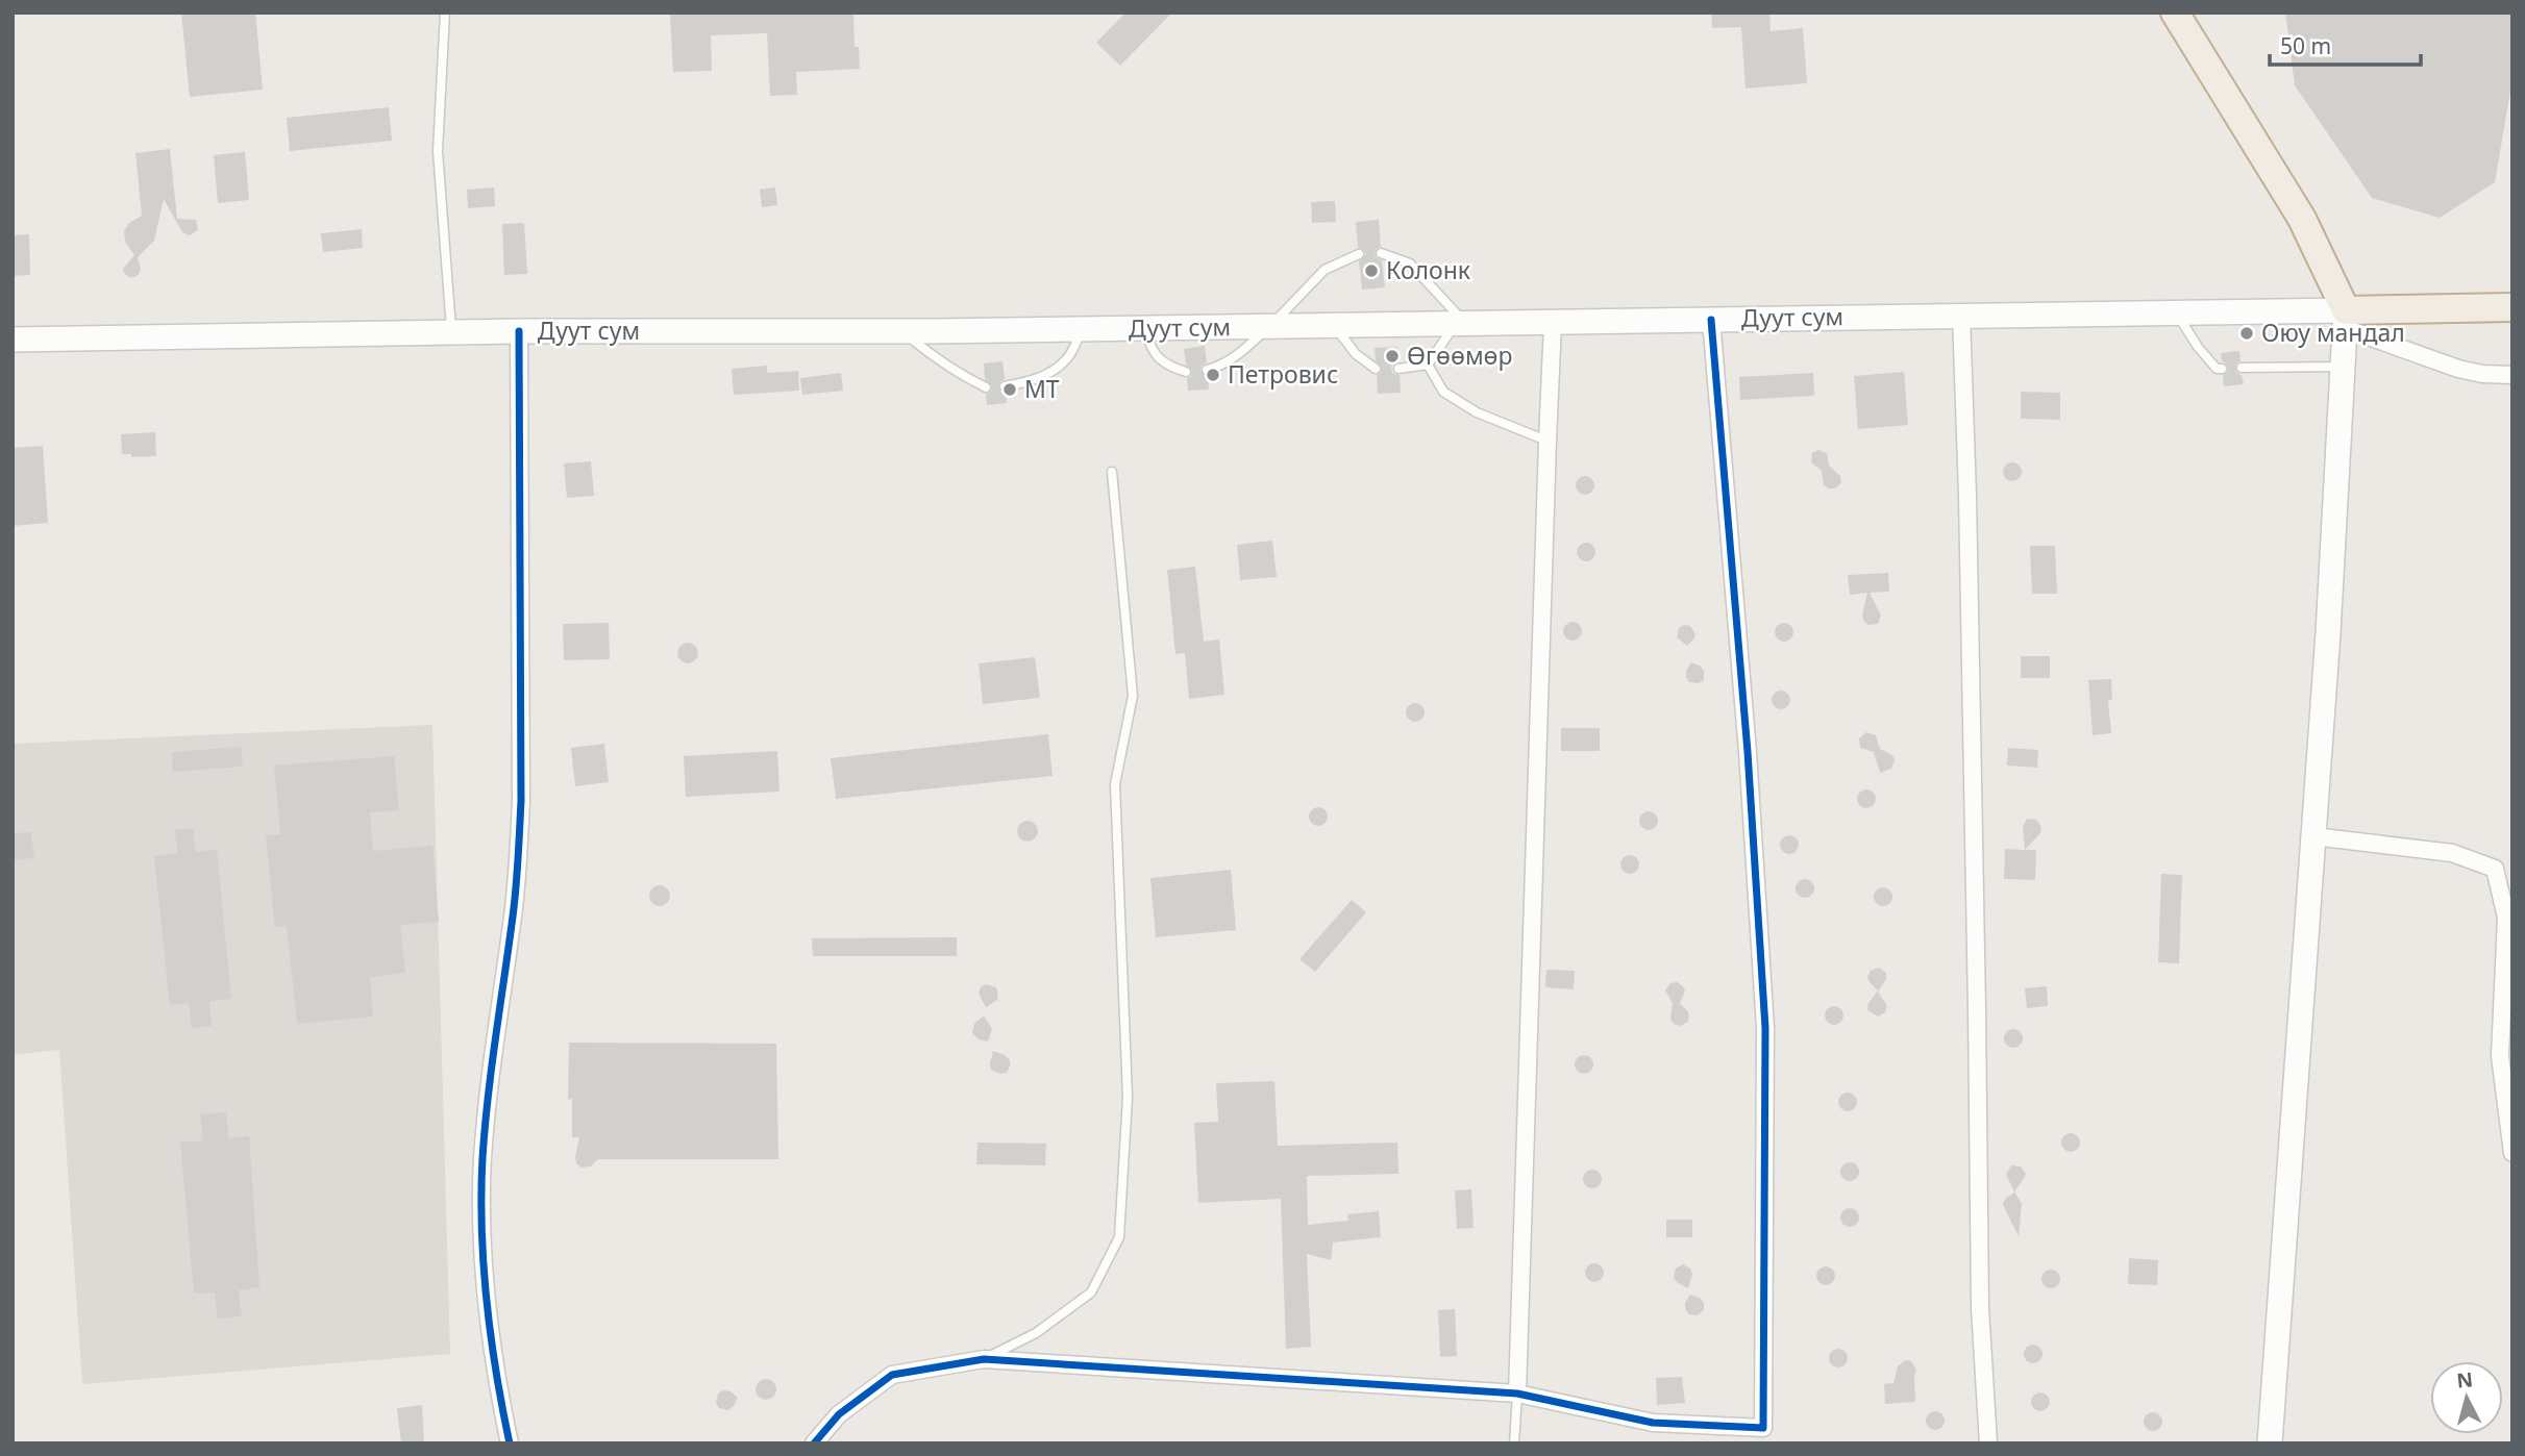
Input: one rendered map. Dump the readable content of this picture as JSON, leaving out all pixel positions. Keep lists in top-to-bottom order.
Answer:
{
  "streets": {
    "main road": ["Дуут сум"]
  },
  "places": [
    "Колонк",
    "Оюу мандал",
    "Өгөөмөр",
    "Петровиc",
    "MT"
  ],
  "scale_bar": "50 m",
  "north": "top"
}
